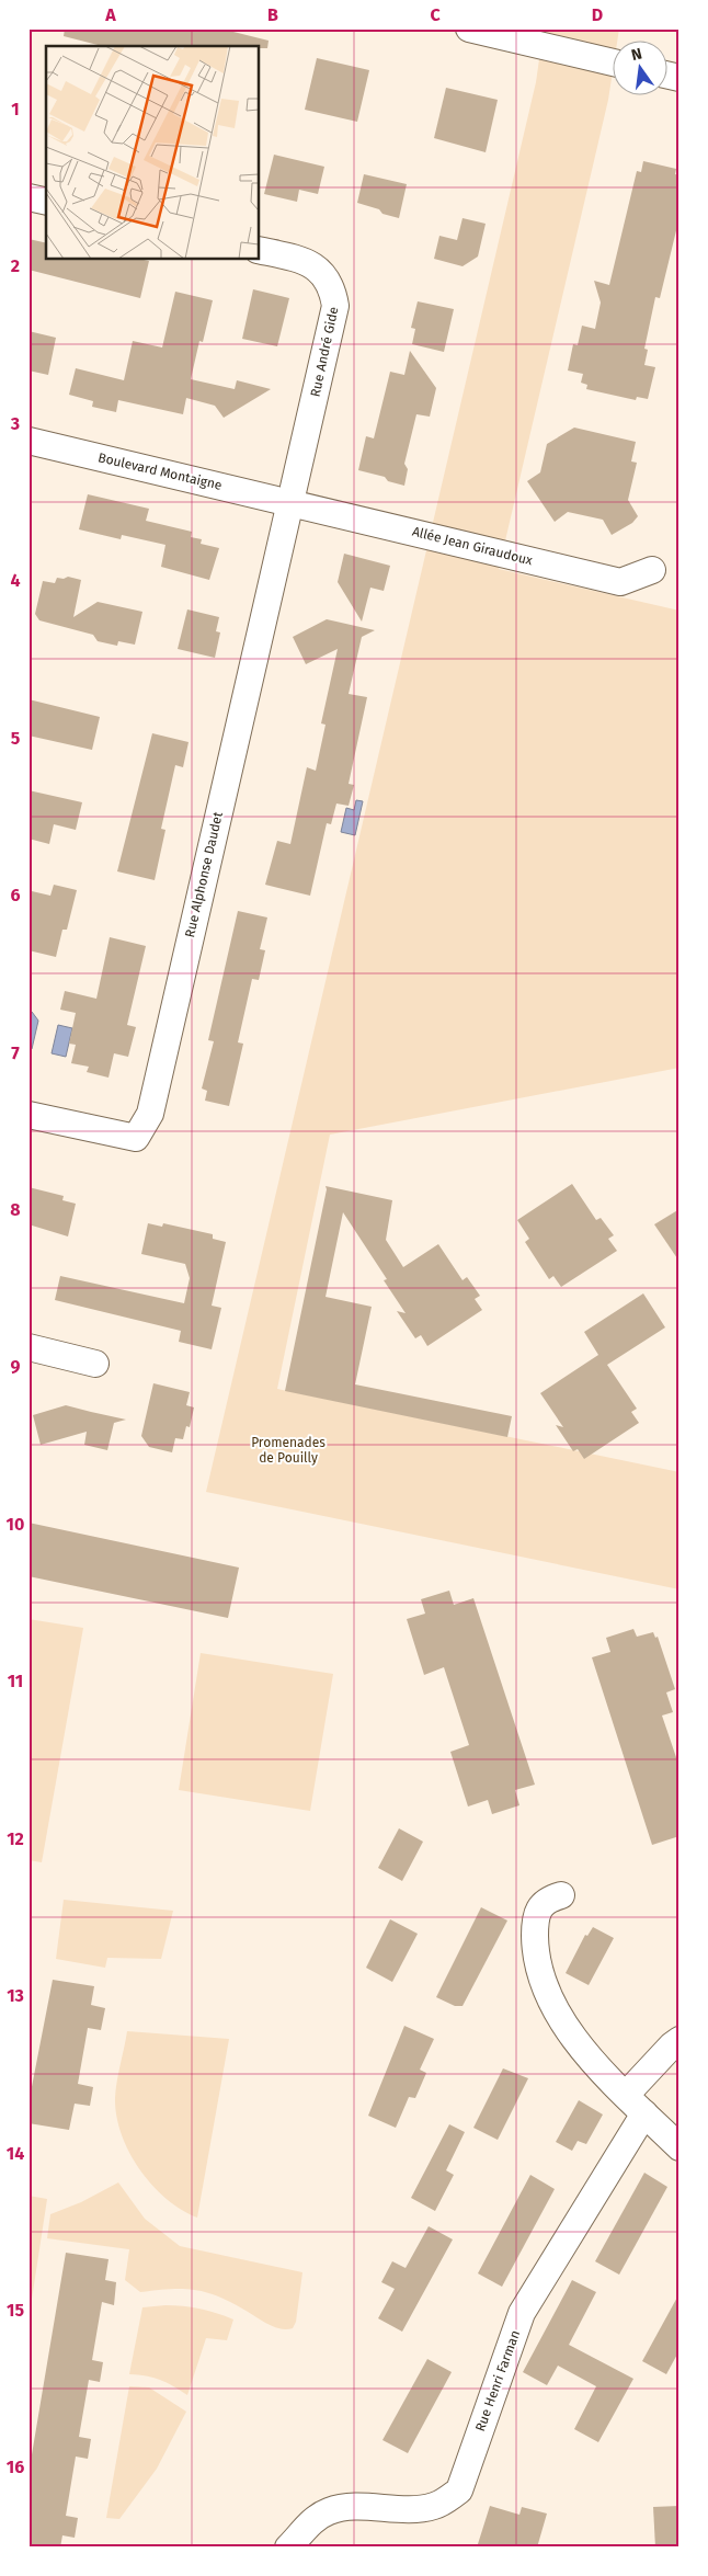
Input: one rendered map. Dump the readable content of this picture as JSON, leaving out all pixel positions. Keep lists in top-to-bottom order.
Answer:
{
  "streets": {
    "street": [
      "Rue André Gide",
      "Boulevard Montaigne",
      "Allée Jean Giraudoux",
      "Rue Alphonse Daudet",
      "Rue Henri Farman"
    ]
  },
  "crossings": [
    ["Rue André Gide", "Boulevard Montaigne"],
    ["Rue André Gide", "Allée Jean Giraudoux"],
    ["Rue André Gide", "Rue Alphonse Daudet"],
    ["Boulevard Montaigne", "Allée Jean Giraudoux"],
    ["Boulevard Montaigne", "Rue Alphonse Daudet"],
    ["Allée Jean Giraudoux", "Rue Alphonse Daudet"]
  ],
  "parks": ["Promenades de Pouilly"],
  "north": "top",
  "grid": {
    "columns": [
      "A",
      "B",
      "C",
      "D"
    ],
    "rows": [
      "1",
      "2",
      "3",
      "4",
      "5",
      "6",
      "7",
      "8",
      "9",
      "10",
      "11",
      "12",
      "13",
      "14",
      "15",
      "16"
    ]
  }
}
